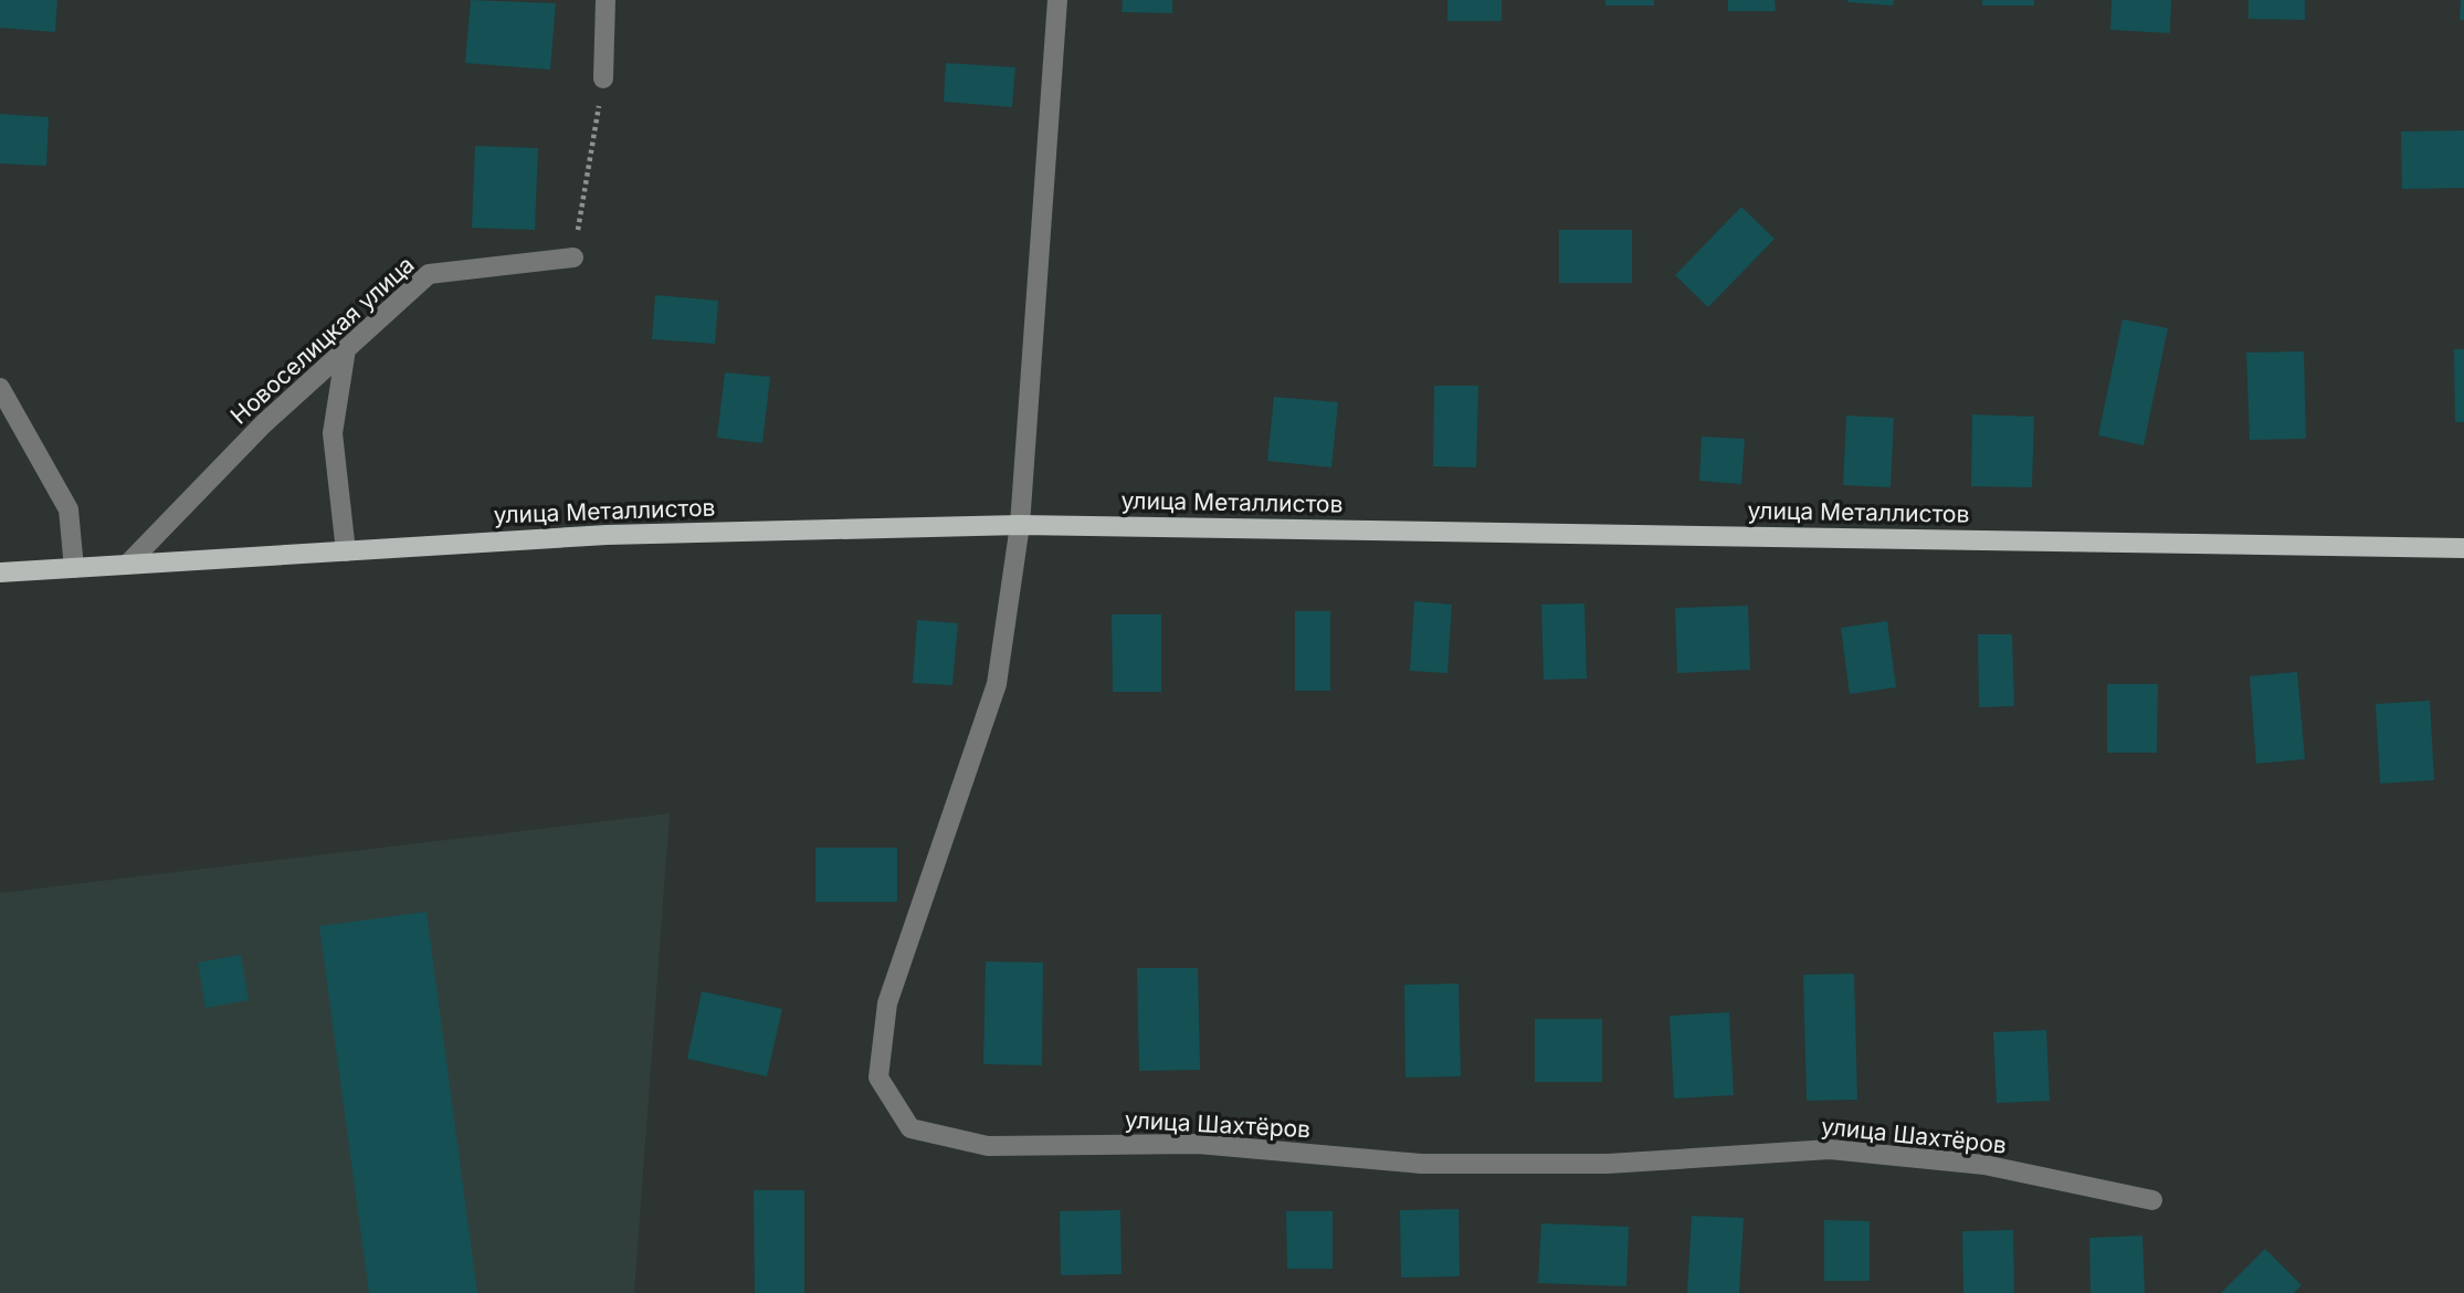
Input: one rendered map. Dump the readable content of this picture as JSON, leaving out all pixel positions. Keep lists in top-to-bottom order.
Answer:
{
  "streets": {
    "main road": ["улица Металлистов"],
    "street": ["Новоселицкая улица", "улица Шахтёров"]
  },
  "crossings": [
    ["Новоселицкая улица", "улица Металлистов"],
    ["улица Металлистов", "улица Шахтёров"]
  ]
}
